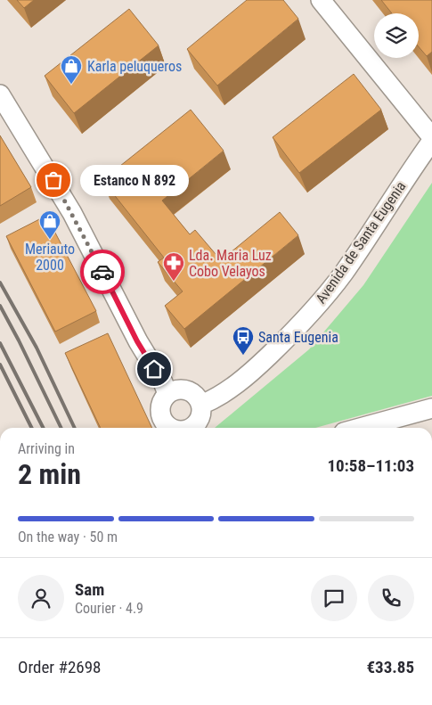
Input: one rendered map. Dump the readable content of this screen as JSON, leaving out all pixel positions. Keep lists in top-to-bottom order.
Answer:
{
  "streets": {
    "street": ["Avenida de Santa Eugenia"]
  },
  "places": {
    "shop": ["Karla peluqueros", "Meriauto 2000"],
    "other": ["Estanco N 892"],
    "pharmacy": ["Lda. Maria Luz Cobo Velayos"],
    "bus stop": ["Santa Eugenia"]
  },
  "page": {
    "bubble": "Estanco N 892",
    "heading": ["2 min", "Arriving in", "10:58–11:03"],
    "panel": [
      "Sam",
      "Courier · 4.9",
      "Order #2698",
      "€33.85"
    ],
    "bar": "On the way · 50 m"
  }
}
